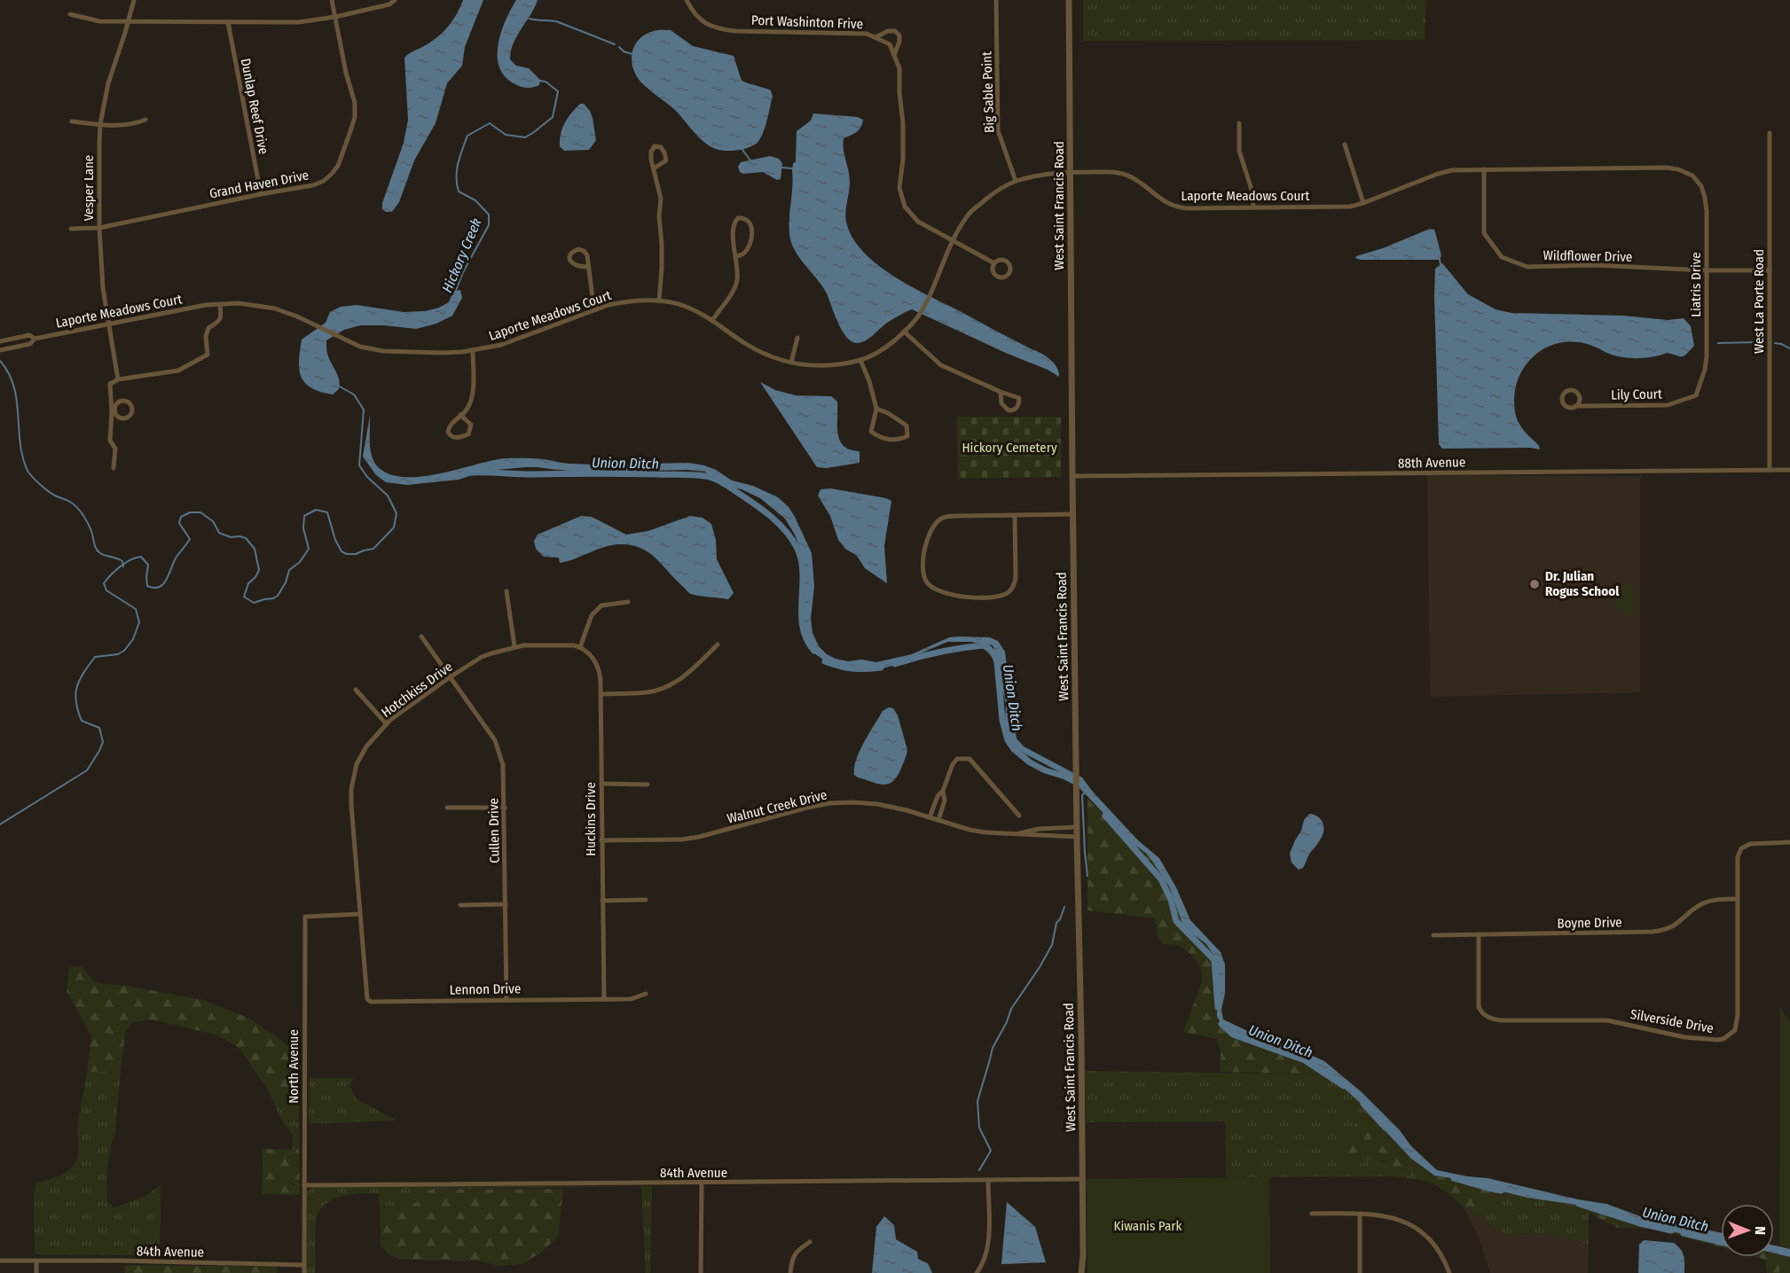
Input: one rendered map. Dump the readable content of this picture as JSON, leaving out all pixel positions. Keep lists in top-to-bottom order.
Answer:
{
  "streets": {
    "street": [
      "Port Washinton Frive",
      "Big Sable Point",
      "Dunlap Reef Drive",
      "Grand Haven Drive",
      "Vesper Lane",
      "Laporte Meadows Court",
      "West Saint Francis Road",
      "Wildflower Drive",
      "Liatris Drive",
      "West La Porte Road",
      "Lily Court",
      "88th Avenue",
      "Hotchkiss Drive",
      "Walnut Creek Drive",
      "Huckins Drive",
      "Cullen Drive",
      "Boyne Drive",
      "Lennon Drive",
      "Silverside Drive",
      "North Avenue",
      "84th Avenue"
    ]
  },
  "crossings": [
    ["Big Sable Point", "Laporte Meadows Court"],
    ["Dunlap Reef Drive", "Grand Haven Drive"],
    ["Grand Haven Drive", "Vesper Lane"],
    ["Vesper Lane", "Laporte Meadows Court"],
    ["Laporte Meadows Court", "West Saint Francis Road"],
    ["Laporte Meadows Court", "Wildflower Drive"],
    ["Laporte Meadows Court", "Liatris Drive"],
    ["West Saint Francis Road", "88th Avenue"],
    ["West Saint Francis Road", "Walnut Creek Drive"],
    ["West Saint Francis Road", "84th Avenue"],
    ["Wildflower Drive", "Liatris Drive"],
    ["Wildflower Drive", "West La Porte Road"],
    ["Liatris Drive", "Lily Court"],
    ["West La Porte Road", "88th Avenue"],
    ["Hotchkiss Drive", "Huckins Drive"],
    ["Hotchkiss Drive", "Cullen Drive"],
    ["Hotchkiss Drive", "Lennon Drive"],
    ["Hotchkiss Drive", "North Avenue"],
    ["Walnut Creek Drive", "Huckins Drive"],
    ["Huckins Drive", "Lennon Drive"],
    ["Cullen Drive", "Lennon Drive"],
    ["Boyne Drive", "Silverside Drive"],
    ["North Avenue", "84th Avenue"]
  ],
  "water": ["Hickory Creek", "Union Ditch"],
  "parks": ["Hickory Cemetery", "Kiwanis Park"],
  "places": ["Dr. Julian Rogus School"],
  "north": "right"
}
